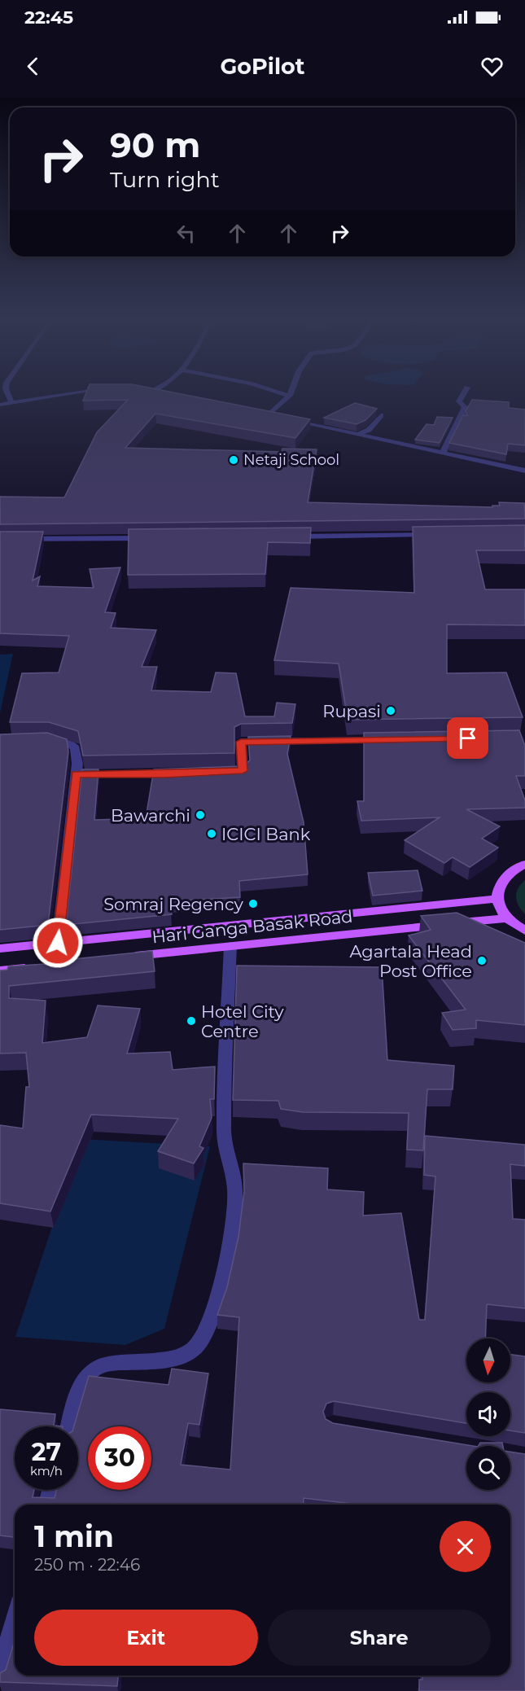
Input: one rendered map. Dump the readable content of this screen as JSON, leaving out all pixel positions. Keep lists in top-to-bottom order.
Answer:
{
  "streets": {
    "main road": ["Hari Ganga Basak Road"]
  },
  "places": [
    "Netaji School",
    "Rupasi",
    "Bawarchi",
    "ICICI Bank",
    "Somraj Regency",
    "Agartala Head Post Office",
    "Hotel City Centre"
  ],
  "north": "bottom",
  "page": {
    "status": "22:45",
    "header": "GoPilot",
    "turn": ["90 m", "Turn right"],
    "speed": "27 km/h",
    "limit": "30",
    "heading": ["1 min", "250 m · 22:46"],
    "buttons": ["Exit", "Share"]
  }
}
